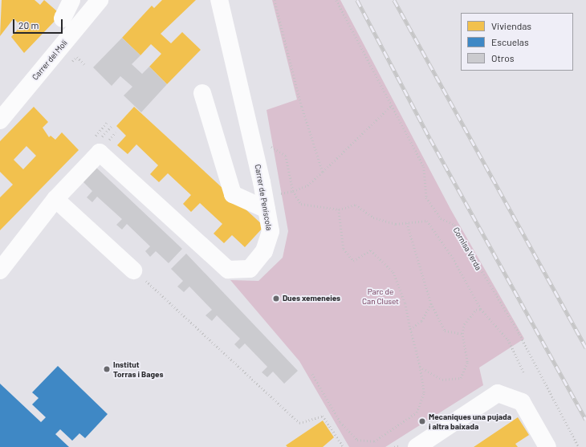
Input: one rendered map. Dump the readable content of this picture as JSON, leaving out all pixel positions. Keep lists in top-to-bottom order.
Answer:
{
  "streets": {
    "street": ["Carrer del Molí", "Carrer de Peníscola"],
    "path": ["Cornisa Verda"]
  },
  "parks": ["Parc de Can Cluset"],
  "places": ["Dues xemeneies", "Institut Torras i Bages", "Mecaniques una pujada i altra baixada"],
  "legend": ["Viviendas", "Escuelas", "Otros"],
  "scale_bar": "20 m"
}
